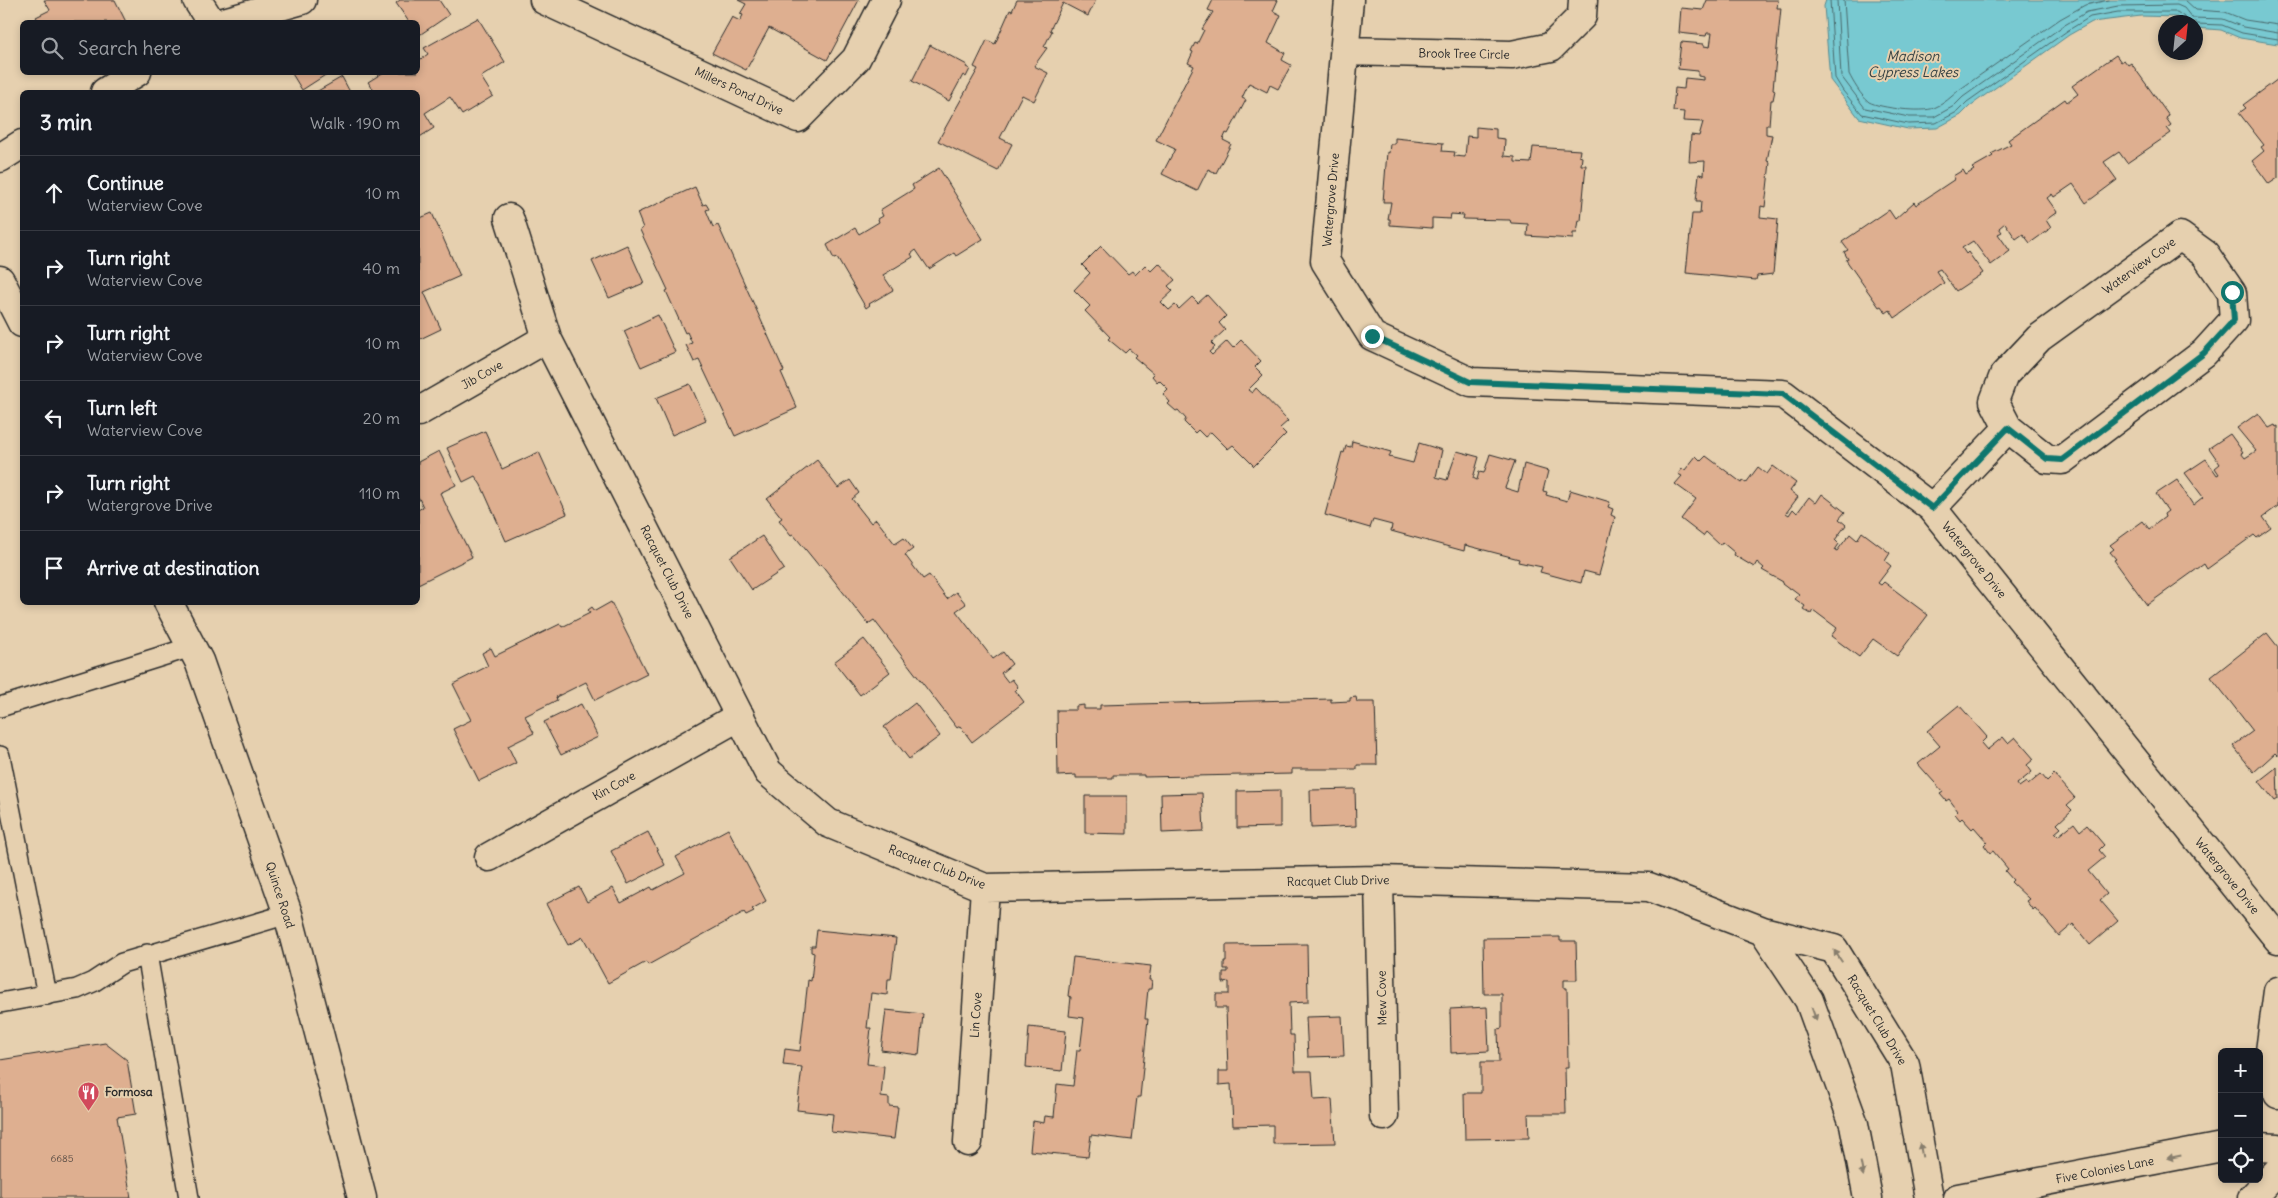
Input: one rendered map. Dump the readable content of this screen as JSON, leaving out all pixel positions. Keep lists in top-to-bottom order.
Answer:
{
  "streets": {
    "street": [
      "Brook Tree Circle",
      "Millers Pond Drive",
      "Watergrove Drive",
      "Waterview Cove",
      "Jib Cove",
      "Racquet Club Drive",
      "Kin Cove",
      "Quince Road",
      "Mew Cove",
      "Lin Cove",
      "Five Colonies Lane"
    ]
  },
  "crossings": [
    ["Brook Tree Circle", "Watergrove Drive"],
    ["Jib Cove", "Racquet Club Drive"],
    ["Racquet Club Drive", "Kin Cove"],
    ["Racquet Club Drive", "Mew Cove"],
    ["Racquet Club Drive", "Lin Cove"]
  ],
  "one_way": ["Five Colonies Lane"],
  "water": ["Madison Cypress Lakes"],
  "places": {
    "restaurant": ["Formosa"]
  },
  "house_numbers": ["6685"],
  "north": "top right",
  "page": {
    "search": "Search here",
    "heading": ["3 min", "Walk · 190 m"],
    "list": [
      ["Continue", "Waterview Cove", "10 m"],
      ["Turn right", "Waterview Cove", "40 m"],
      ["Turn right", "Waterview Cove", "10 m"],
      ["Turn left", "Waterview Cove", "20 m"],
      ["Turn right", "Watergrove Drive", "110 m"],
      "Arrive at destination"
    ],
    "map_buttons": ["+", "−"]
  }
}
